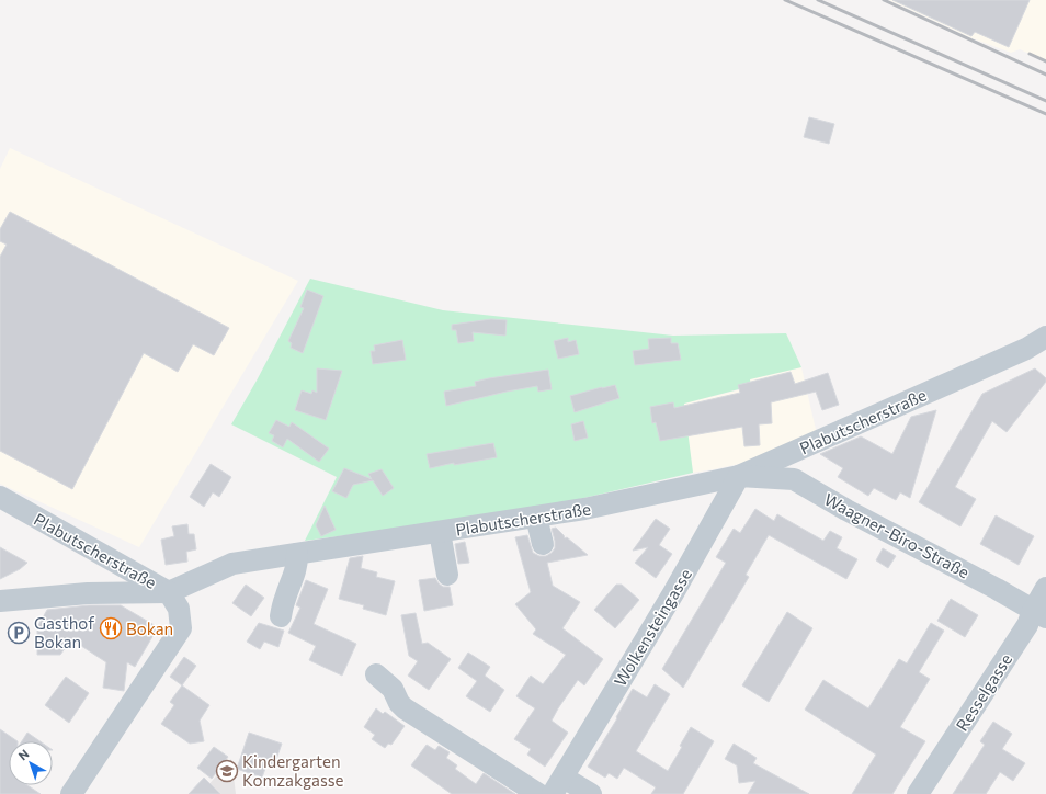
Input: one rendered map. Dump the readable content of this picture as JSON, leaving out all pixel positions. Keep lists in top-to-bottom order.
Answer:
{
  "streets": {
    "street": [
      "Plabutscherstraße",
      "Waagner-Biro-Straße",
      "Wolkensteingasse",
      "Resselgasse"
    ]
  },
  "crossings": [
    ["Plabutscherstraße", "Waagner-Biro-Straße"],
    ["Plabutscherstraße", "Wolkensteingasse"],
    ["Waagner-Biro-Straße", "Wolkensteingasse"],
    ["Waagner-Biro-Straße", "Resselgasse"]
  ],
  "places": {
    "restaurant": ["Bokan"],
    "parking": ["Gasthof Bokan"],
    "school or university": ["Kindergarten Komzakgasse"]
  },
  "north": "top left"
}
